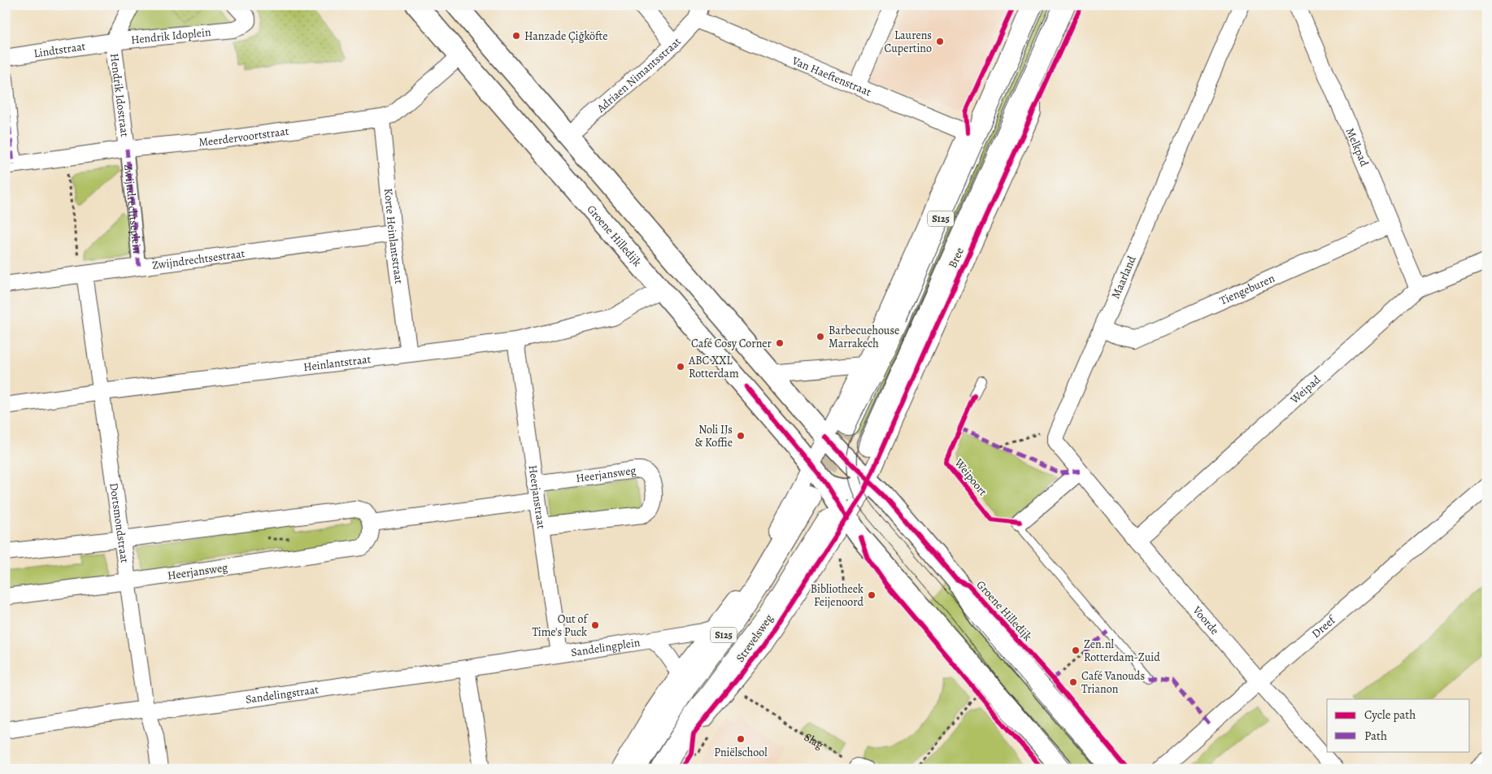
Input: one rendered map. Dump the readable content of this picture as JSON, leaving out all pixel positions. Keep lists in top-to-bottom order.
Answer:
{
  "streets": {
    "main road": ["S125", "Bree", "Strevelsweg"],
    "street": [
      "Hendrik Idoplein",
      "Lindtstraat",
      "Adriaen Nimantsstraat",
      "Van Haeftenstraat",
      "Hendrik Idostraat",
      "Meerdervoortstraat",
      "Melkpad",
      "Zwijndrechtseplein",
      "Groene Hilledijk",
      "Korte Heinlantstraat",
      "Zwijndrechtsestraat",
      "Maarland",
      "Tiengeburen",
      "Heinlantstraat",
      "Weipad",
      "Heerjansweg",
      "Heerjanstraat",
      "Dortsmondstraat",
      "Voorde",
      "Dreef",
      "Sandelingplein",
      "Sandelingstraat"
    ],
    "path": ["Slag"],
    "cycle path": ["Weipoort"]
  },
  "crossings": [
    ["Hendrik Idoplein", "Lindtstraat"],
    ["Hendrik Idoplein", "Hendrik Idostraat"],
    ["Lindtstraat", "Hendrik Idostraat"],
    ["Adriaen Nimantsstraat", "Van Haeftenstraat"],
    ["Adriaen Nimantsstraat", "Groene Hilledijk"],
    ["Hendrik Idostraat", "Meerdervoortstraat"],
    ["Hendrik Idostraat", "Zwijndrechtseplein"],
    ["Meerdervoortstraat", "Zwijndrechtseplein"],
    ["Meerdervoortstraat", "Groene Hilledijk"],
    ["Meerdervoortstraat", "Korte Heinlantstraat"],
    ["Melkpad", "Tiengeburen"],
    ["Melkpad", "Weipad"],
    ["Zwijndrechtseplein", "Zwijndrechtsestraat"],
    ["Groene Hilledijk", "Bree"],
    ["Groene Hilledijk", "Heinlantstraat"],
    ["Groene Hilledijk", "Strevelsweg"],
    ["Korte Heinlantstraat", "Zwijndrechtsestraat"],
    ["Korte Heinlantstraat", "Heinlantstraat"],
    ["Bree", "Strevelsweg"],
    ["Zwijndrechtsestraat", "Dortsmondstraat"],
    ["Maarland", "Tiengeburen"],
    ["Heinlantstraat", "Heerjanstraat"],
    ["Heinlantstraat", "Dortsmondstraat"],
    ["Weipad", "Voorde"],
    ["Heerjansweg", "Heerjanstraat"],
    ["Heerjansweg", "Dortsmondstraat"],
    ["Heerjanstraat", "Sandelingplein"],
    ["Heerjanstraat", "Sandelingstraat"],
    ["Dortsmondstraat", "Sandelingstraat"],
    ["Voorde", "Dreef"],
    ["Sandelingplein", "Sandelingstraat"]
  ],
  "places": [
    "Hanzade Çiğköfte",
    "Laurens Cupertino",
    "Barbecuehouse Marrakech",
    "Café Cosy Corner",
    "ABC XXL Rotterdam",
    "Noli IJs & Koffie",
    "Bibliotheek Feijenoord",
    "Out of Time's Puck",
    "Zen.nl Rotterdam-Zuid",
    "Café Vanouds Trianon",
    "Pniëlschool"
  ],
  "legend": ["Cycle path", "Path"]
}
